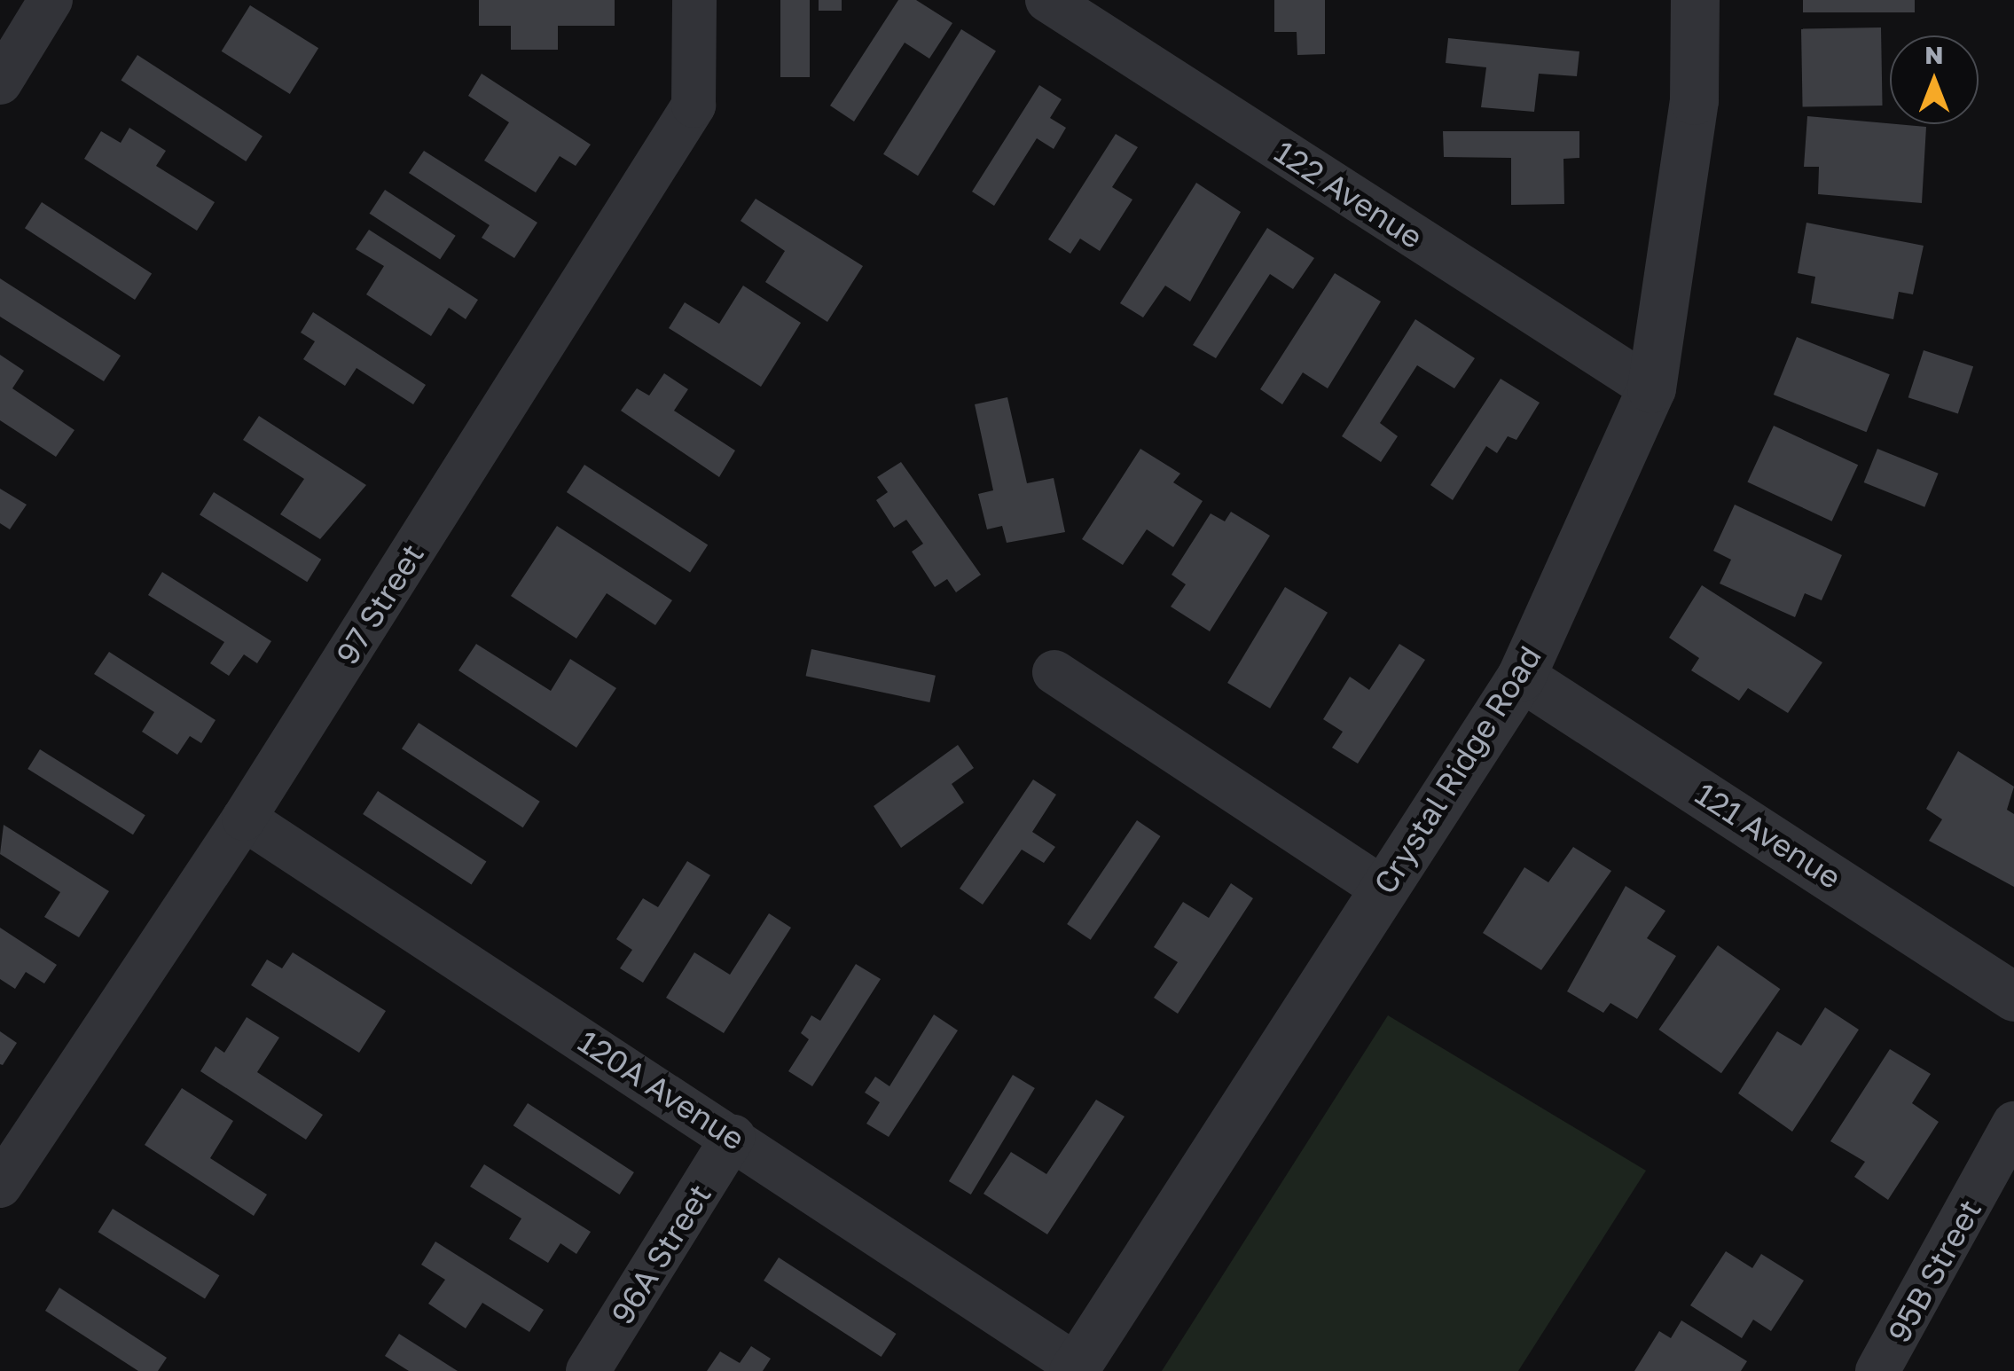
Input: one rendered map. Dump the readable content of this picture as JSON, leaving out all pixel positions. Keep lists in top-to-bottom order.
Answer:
{
  "streets": {
    "street": [
      "122 Avenue",
      "97 Street",
      "Crystal Ridge Road",
      "121 Avenue",
      "120A Avenue",
      "96A Street",
      "95B Street"
    ]
  },
  "crossings": [
    ["122 Avenue", "Crystal Ridge Road"],
    ["97 Street", "120A Avenue"],
    ["Crystal Ridge Road", "121 Avenue"],
    ["Crystal Ridge Road", "120A Avenue"],
    ["120A Avenue", "96A Street"]
  ],
  "north": "top"
}
